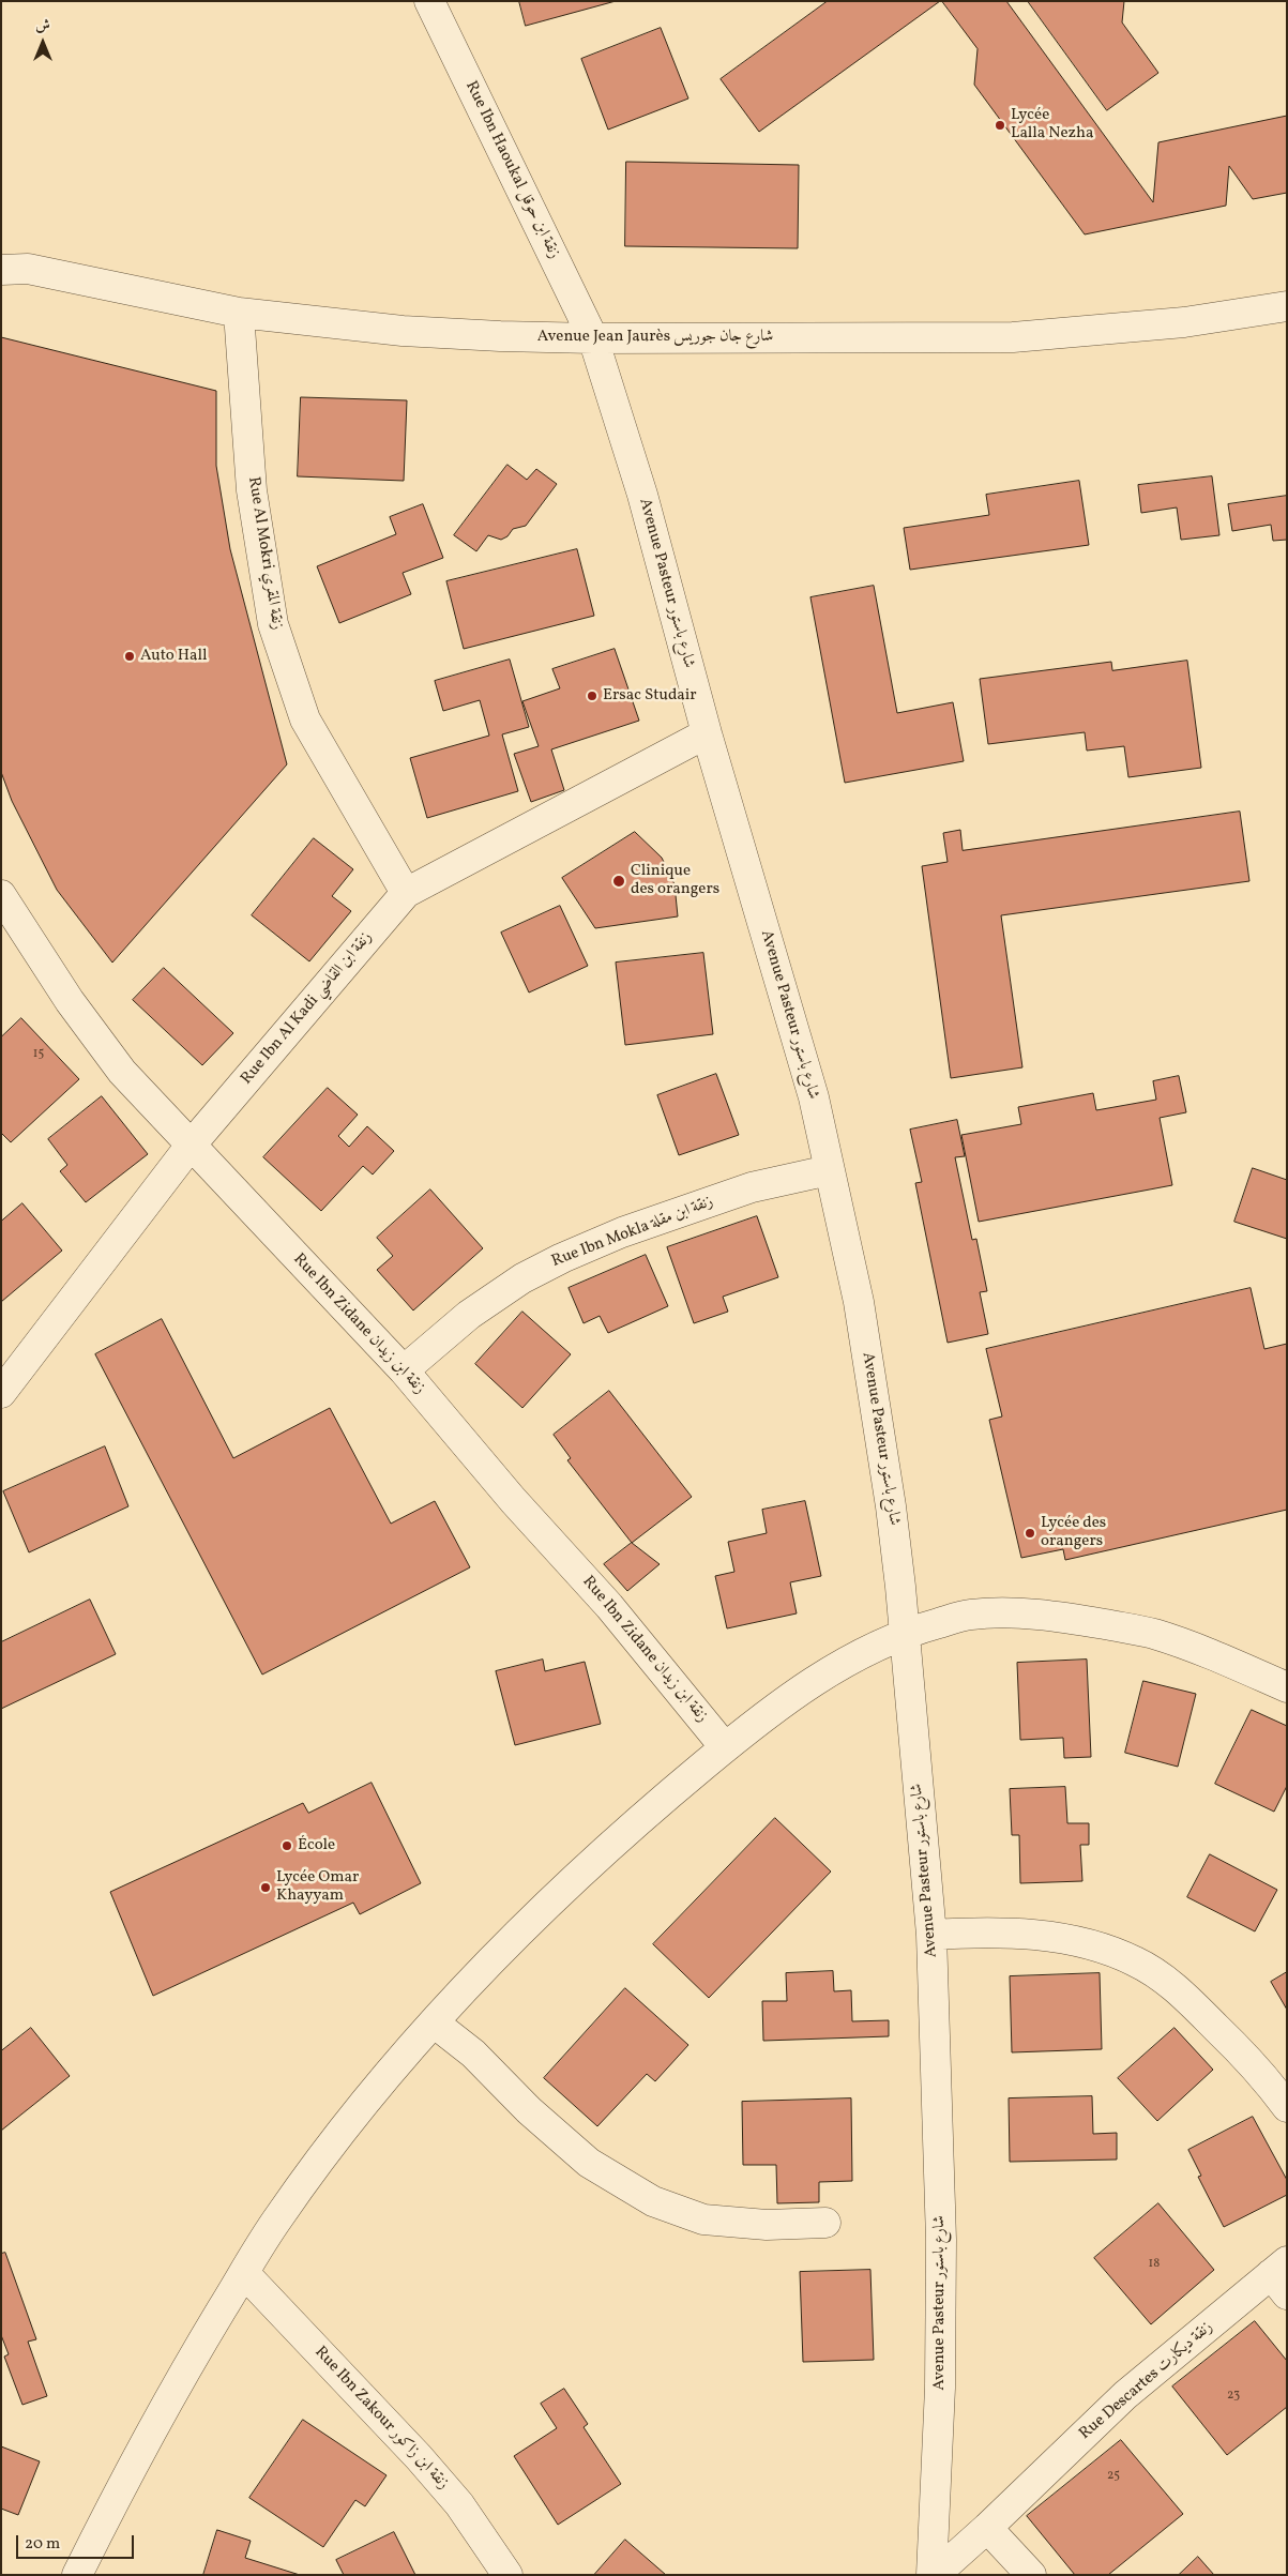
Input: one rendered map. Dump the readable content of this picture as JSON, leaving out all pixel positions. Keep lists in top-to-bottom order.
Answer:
{
  "streets": {
    "street": [
      "Rue Ibn Haoukal زنقة ابن حوقل",
      "Avenue Jean Jaurès شارع جان جوريس",
      "Rue Al Mokri زنقة المقري",
      "Avenue Pasteur شارع باستور",
      "Rue Ibn Al Kadi زنقة ابن القاضي",
      "Rue Ibn Mokla زنقة ابن مقلة",
      "Rue Ibn Zidane زنقة ابن زيدان",
      "Rue Descartes زنقة ديكارت",
      "Rue Ibn Zakour زنقة ابن زاكور"
    ]
  },
  "crossings": [
    ["Rue Ibn Haoukal زنقة ابن حوقل", "Avenue Jean Jaurès شارع جان جوريس"],
    ["Rue Ibn Haoukal زنقة ابن حوقل", "Avenue Pasteur شارع باستور"],
    ["Avenue Jean Jaurès شارع جان جوريس", "Rue Al Mokri زنقة المقري"],
    ["Avenue Jean Jaurès شارع جان جوريس", "Avenue Pasteur شارع باستور"],
    ["Rue Al Mokri زنقة المقري", "Rue Ibn Al Kadi زنقة ابن القاضي"],
    ["Avenue Pasteur شارع باستور", "Rue Ibn Al Kadi زنقة ابن القاضي"],
    ["Avenue Pasteur شارع باستور", "Rue Ibn Mokla زنقة ابن مقلة"],
    ["Avenue Pasteur شارع باستور", "Rue Descartes زنقة ديكارت"],
    ["Rue Ibn Al Kadi زنقة ابن القاضي", "Rue Ibn Zidane زنقة ابن زيدان"],
    ["Rue Ibn Mokla زنقة ابن مقلة", "Rue Ibn Zidane زنقة ابن زيدان"]
  ],
  "places": [
    "Lycée Lalla Nezha",
    "Auto Hall",
    "Ersac Studair",
    "Clinique des orangers",
    "Lycée des orangers",
    "École",
    "Lycée Omar Khayyam"
  ],
  "house_numbers": [
    "15",
    "18",
    "23",
    "25"
  ],
  "scale_bar": "20 m",
  "north": "top"
}
